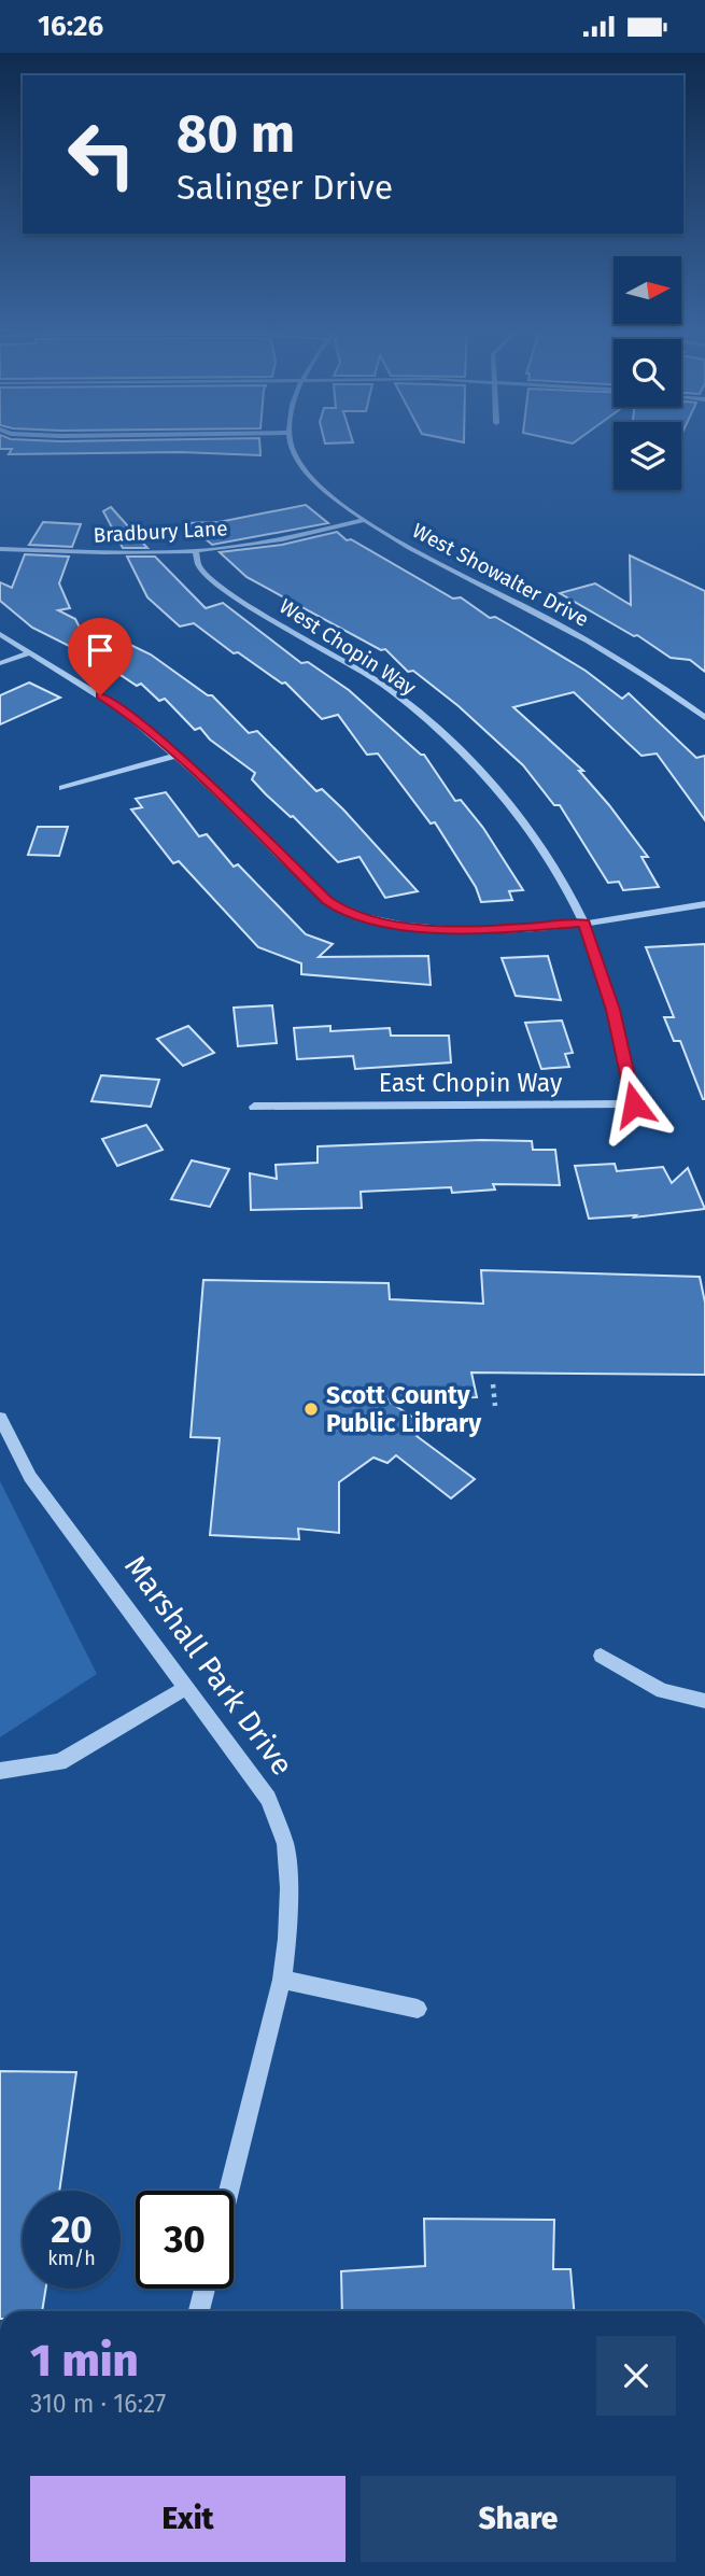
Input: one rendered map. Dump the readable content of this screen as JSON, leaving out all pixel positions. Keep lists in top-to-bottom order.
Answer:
{
  "streets": {
    "street": [
      "Bradbury Lane",
      "West Showalter Drive",
      "West Chopin Way",
      "East Chopin Way",
      "Marshall Park Drive"
    ]
  },
  "crossings": [
    ["Bradbury Lane", "West Showalter Drive"],
    ["Bradbury Lane", "West Chopin Way"],
    ["West Chopin Way", "East Chopin Way"]
  ],
  "places": ["Scott County Public Library"],
  "north": "right",
  "page": {
    "status": "16:26",
    "turn": ["80 m", "Salinger Drive"],
    "speed": "20 km/h",
    "limit": "30",
    "heading": ["1 min", "310 m · 16:27"],
    "buttons": ["Exit", "Share"]
  }
}
